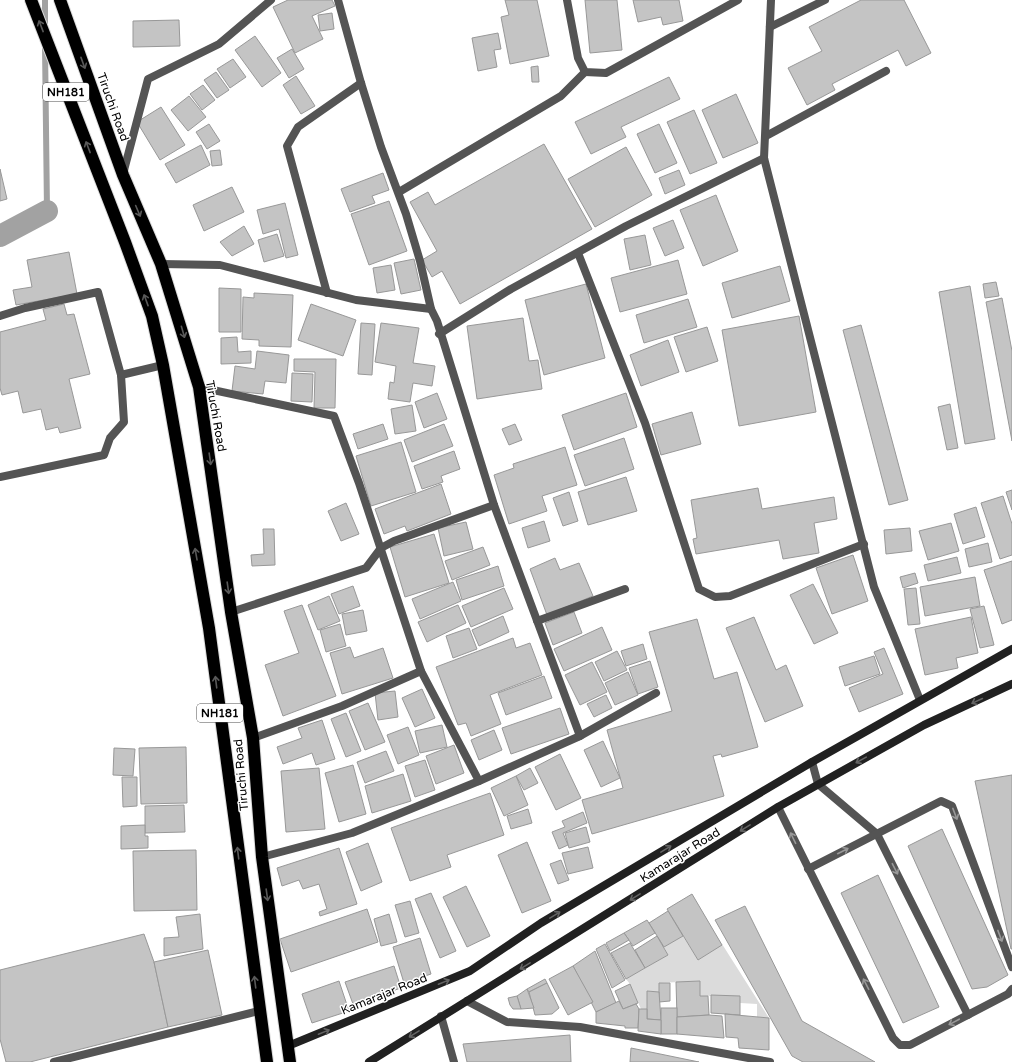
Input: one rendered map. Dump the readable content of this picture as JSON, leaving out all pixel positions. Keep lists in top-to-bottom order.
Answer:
{
  "streets": {
    "highway": ["NH181", "Tiruchi Road"],
    "main road": ["Kamarajar Road"]
  },
  "crossings": [
    ["NH181", "Tiruchi Road"],
    ["NH181", "Kamarajar Road"]
  ]
}
